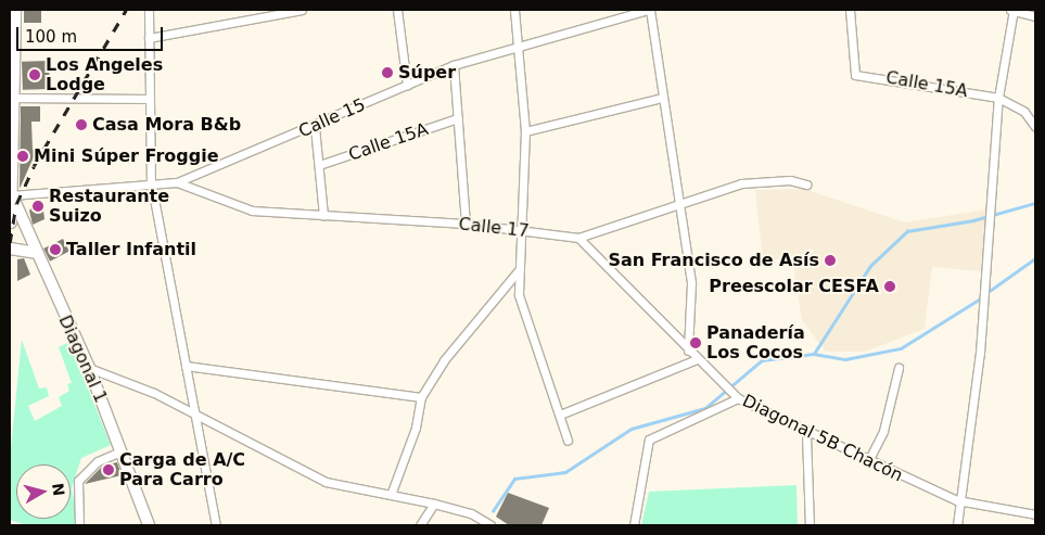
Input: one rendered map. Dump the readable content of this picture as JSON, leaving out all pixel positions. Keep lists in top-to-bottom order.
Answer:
{
  "streets": {
    "main road": ["Diagonal 1"],
    "street": [
      "Calle 15A",
      "Calle 15",
      "Calle 17",
      "Diagonal 5B Chacón"
    ]
  },
  "crossings": [
    ["Calle 15", "Calle 17"],
    ["Calle 15", "Diagonal 1"],
    ["Calle 17", "Diagonal 5B Chacón"]
  ],
  "places": [
    "Súper",
    "Los Angeles Lodge",
    "Casa Mora B&b",
    "Mini Súper Froggie",
    "Restaurante Suizo",
    "Taller Infantil",
    "San Francisco de Asís",
    "Preescolar CESFA",
    "Panadería Los Cocos",
    "Carga de A/C Para Carro"
  ],
  "scale_bar": "100 m",
  "north": "right"
}
